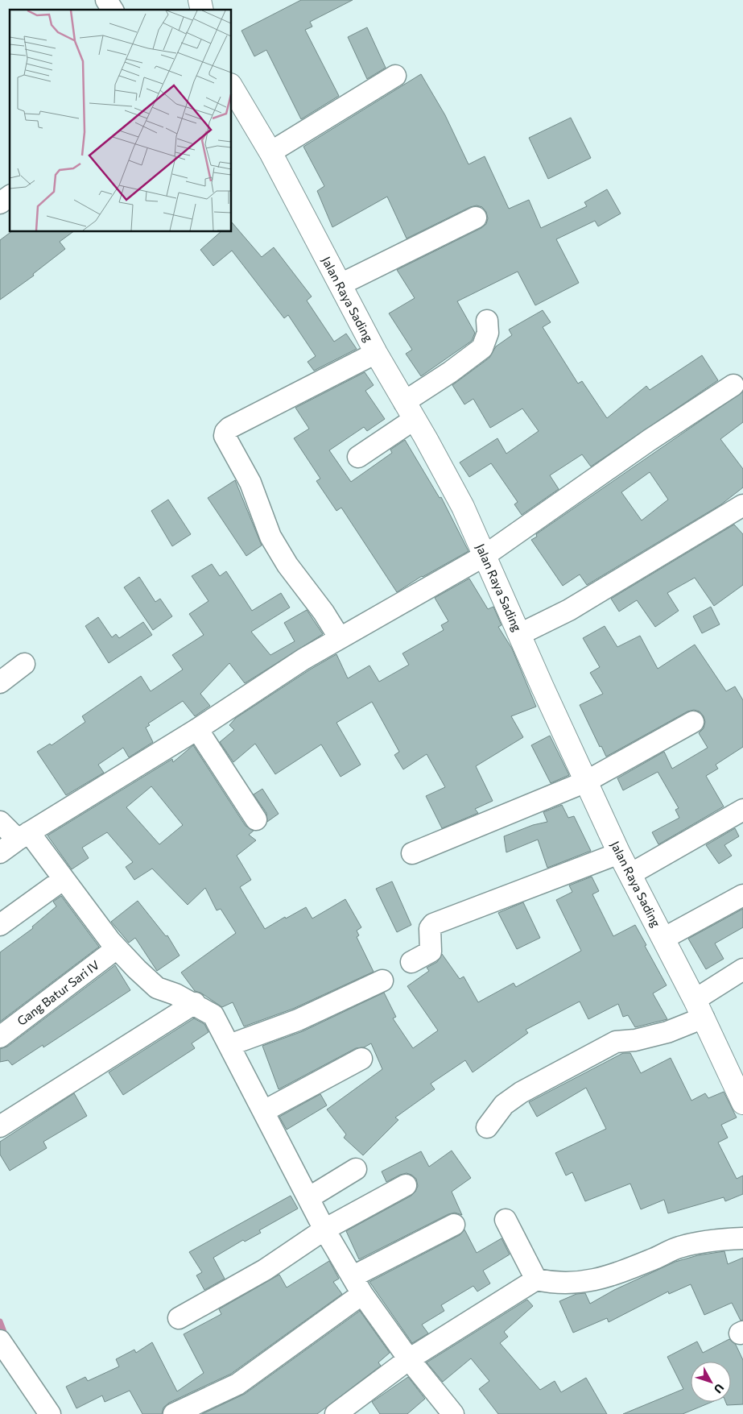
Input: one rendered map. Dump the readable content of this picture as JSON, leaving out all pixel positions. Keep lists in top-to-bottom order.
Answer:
{
  "streets": {
    "street": ["Jalan Raya Sading", "Gang Batur Sari IV"]
  },
  "north": "bottom right"
}
